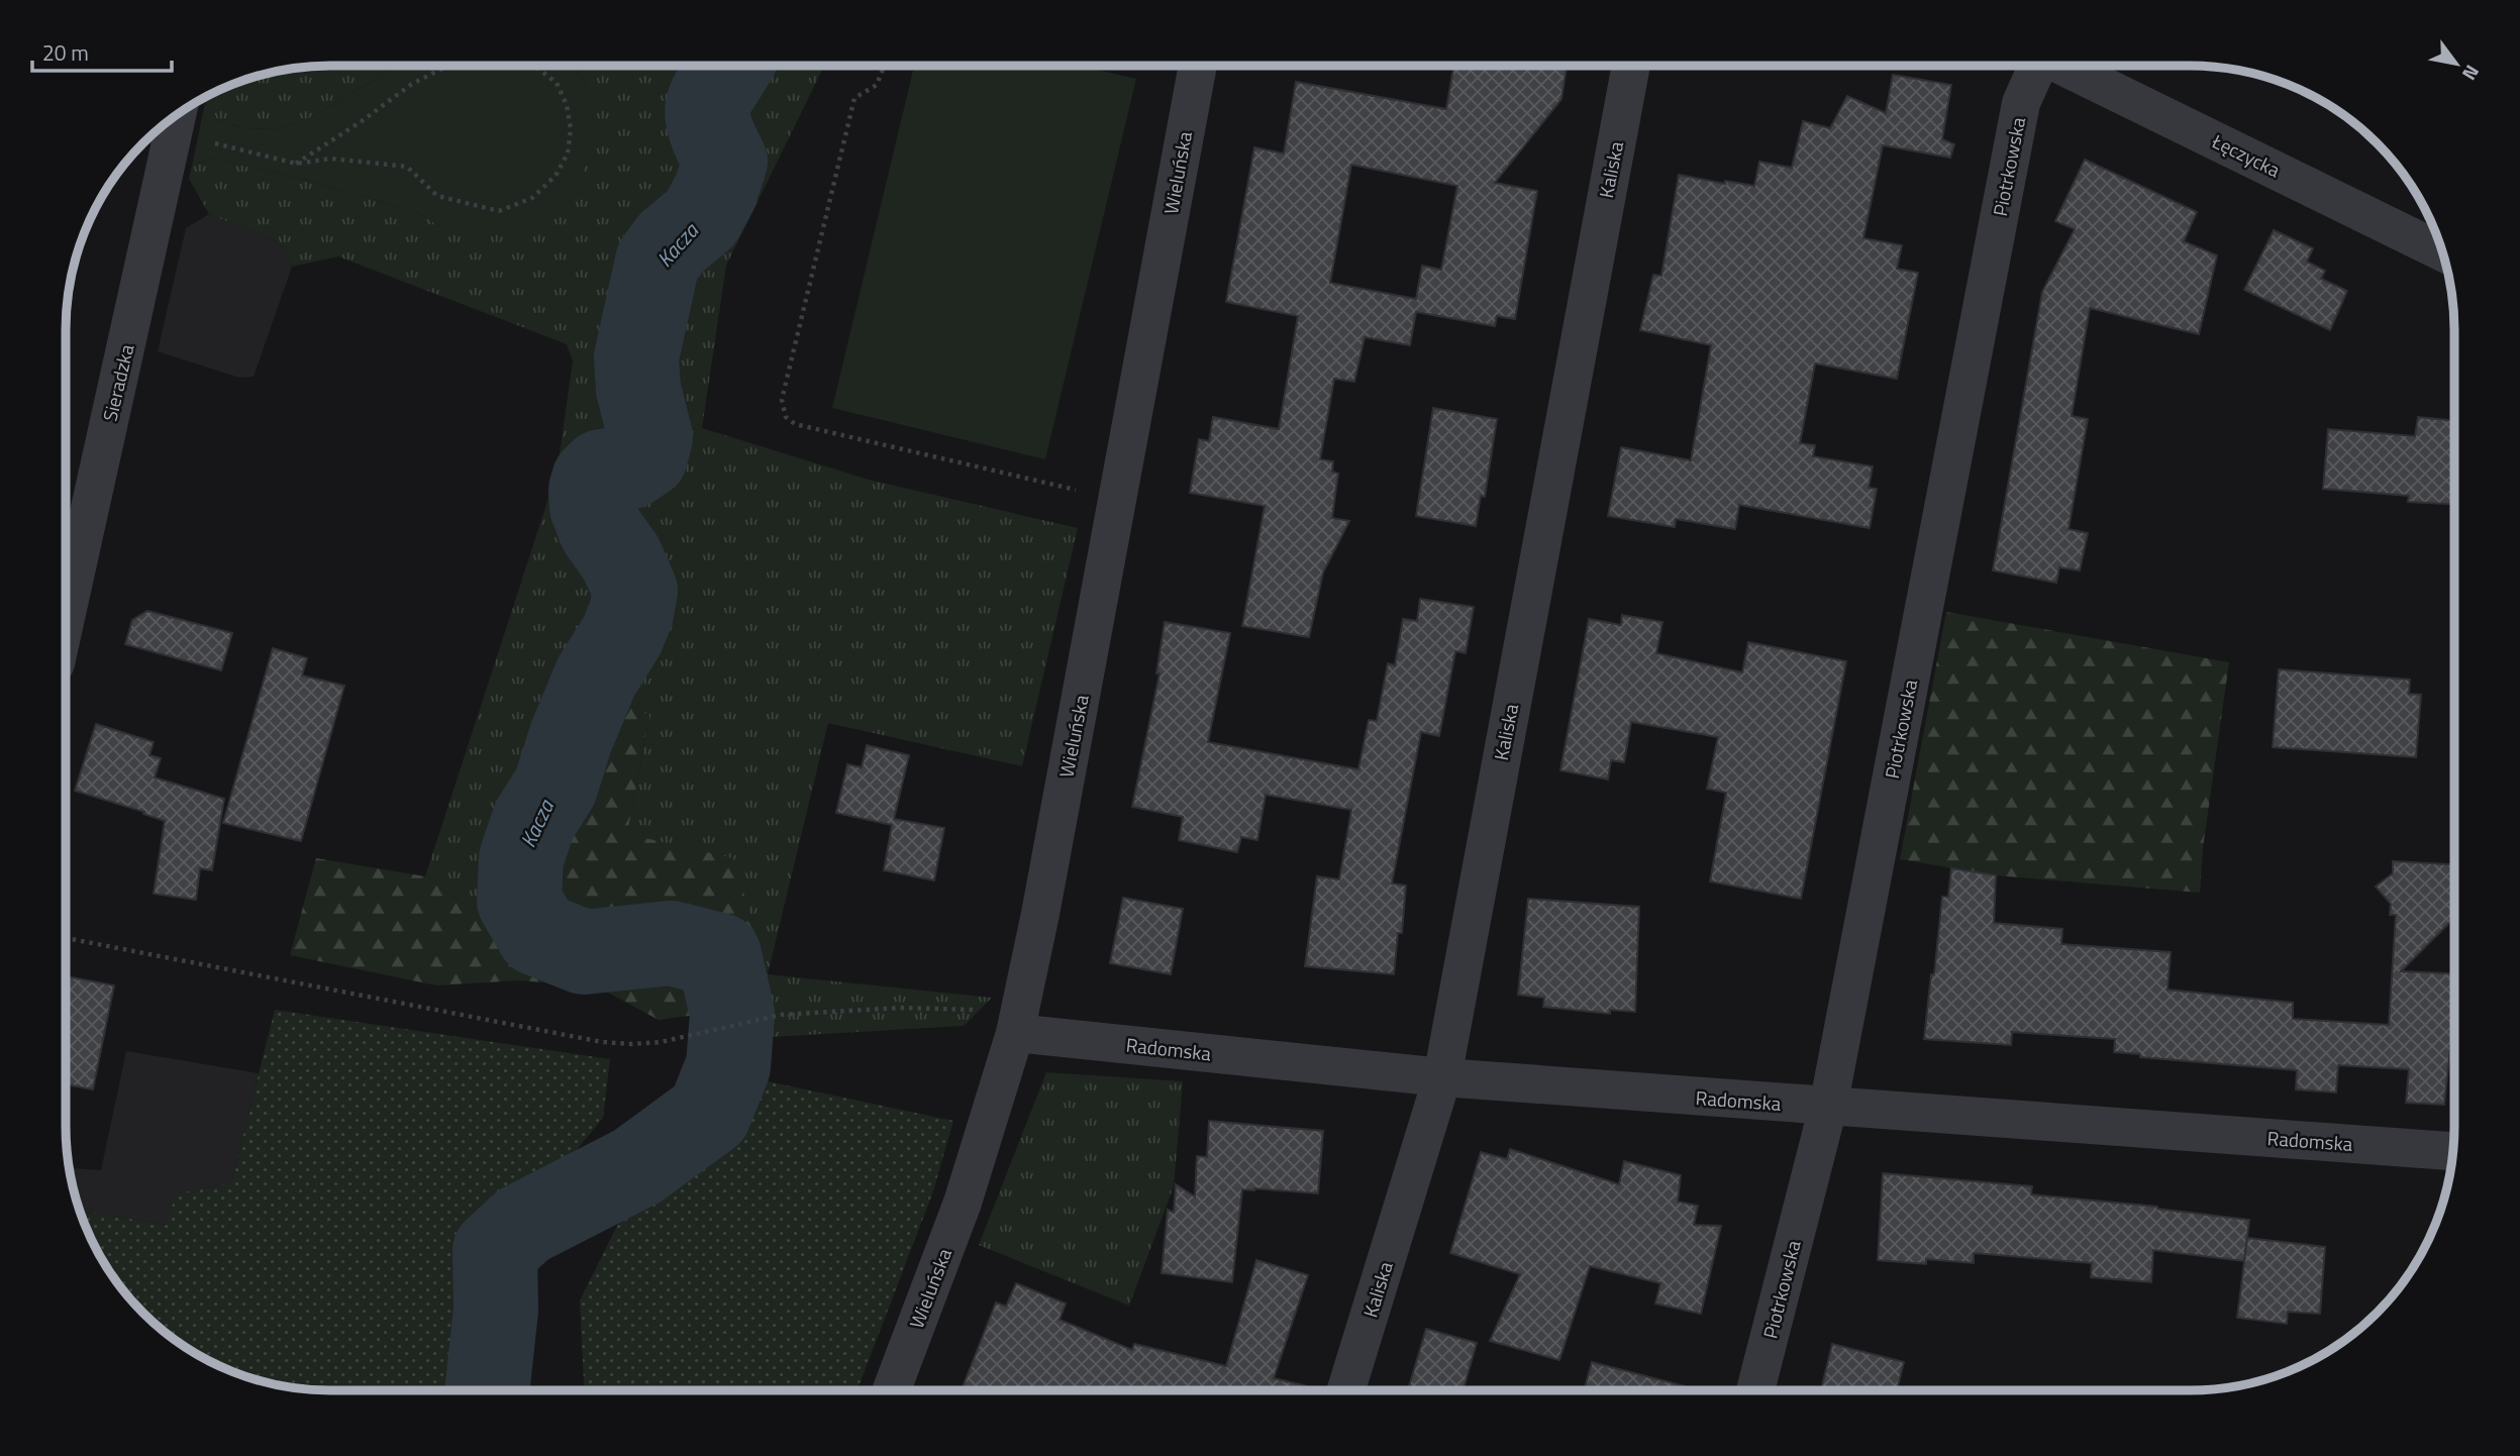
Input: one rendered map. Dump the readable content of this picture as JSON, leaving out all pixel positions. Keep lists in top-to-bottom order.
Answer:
{
  "streets": {
    "street": [
      "Łęczycka",
      "Piotrkowska",
      "Kaliska",
      "Wieluńska",
      "Sieradzka",
      "Radomska"
    ]
  },
  "crossings": [
    ["Piotrkowska", "Radomska"],
    ["Kaliska", "Radomska"],
    ["Wieluńska", "Radomska"]
  ],
  "water": ["Kacza"],
  "scale_bar": "20 m",
  "north": "bottom right"
}
